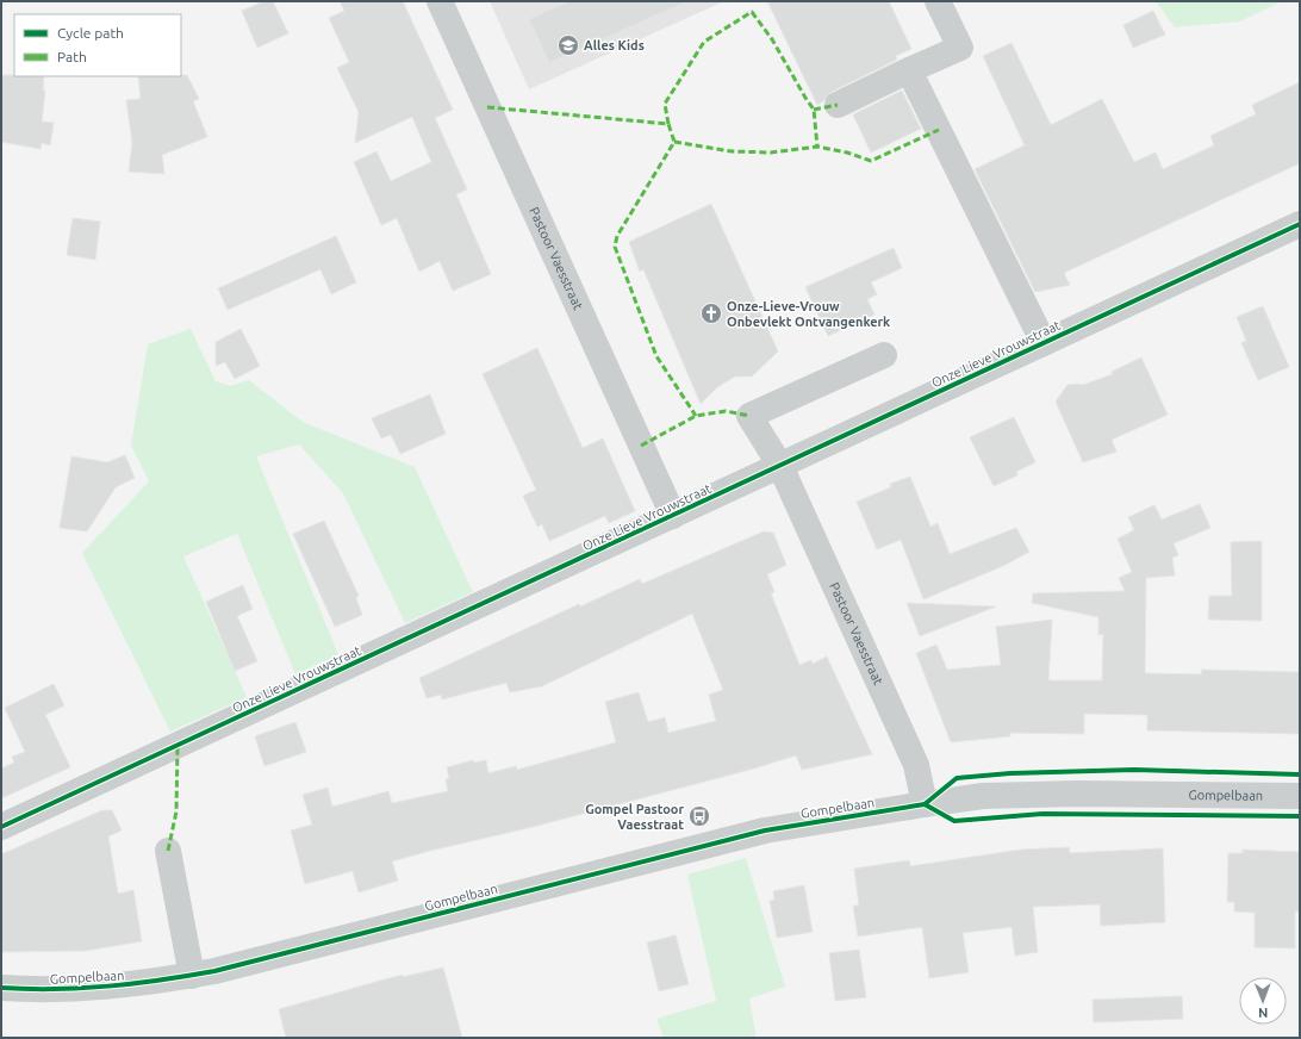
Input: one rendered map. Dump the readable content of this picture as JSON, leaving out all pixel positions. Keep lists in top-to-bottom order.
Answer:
{
  "streets": {
    "street": ["Pastoor Vaesstraat", "Onze Lieve Vrouwstraat", "Gompelbaan"]
  },
  "crossings": [
    ["Pastoor Vaesstraat", "Onze Lieve Vrouwstraat"],
    ["Pastoor Vaesstraat", "Gompelbaan"]
  ],
  "places": {
    "school or university": ["Alles Kids"],
    "church": ["Onze-Lieve-Vrouw Onbevlekt Ontvangenkerk"],
    "bus stop": ["Gompel Pastoor Vaesstraat"]
  },
  "legend": ["Cycle path", "Path"],
  "north": "bottom"
}
